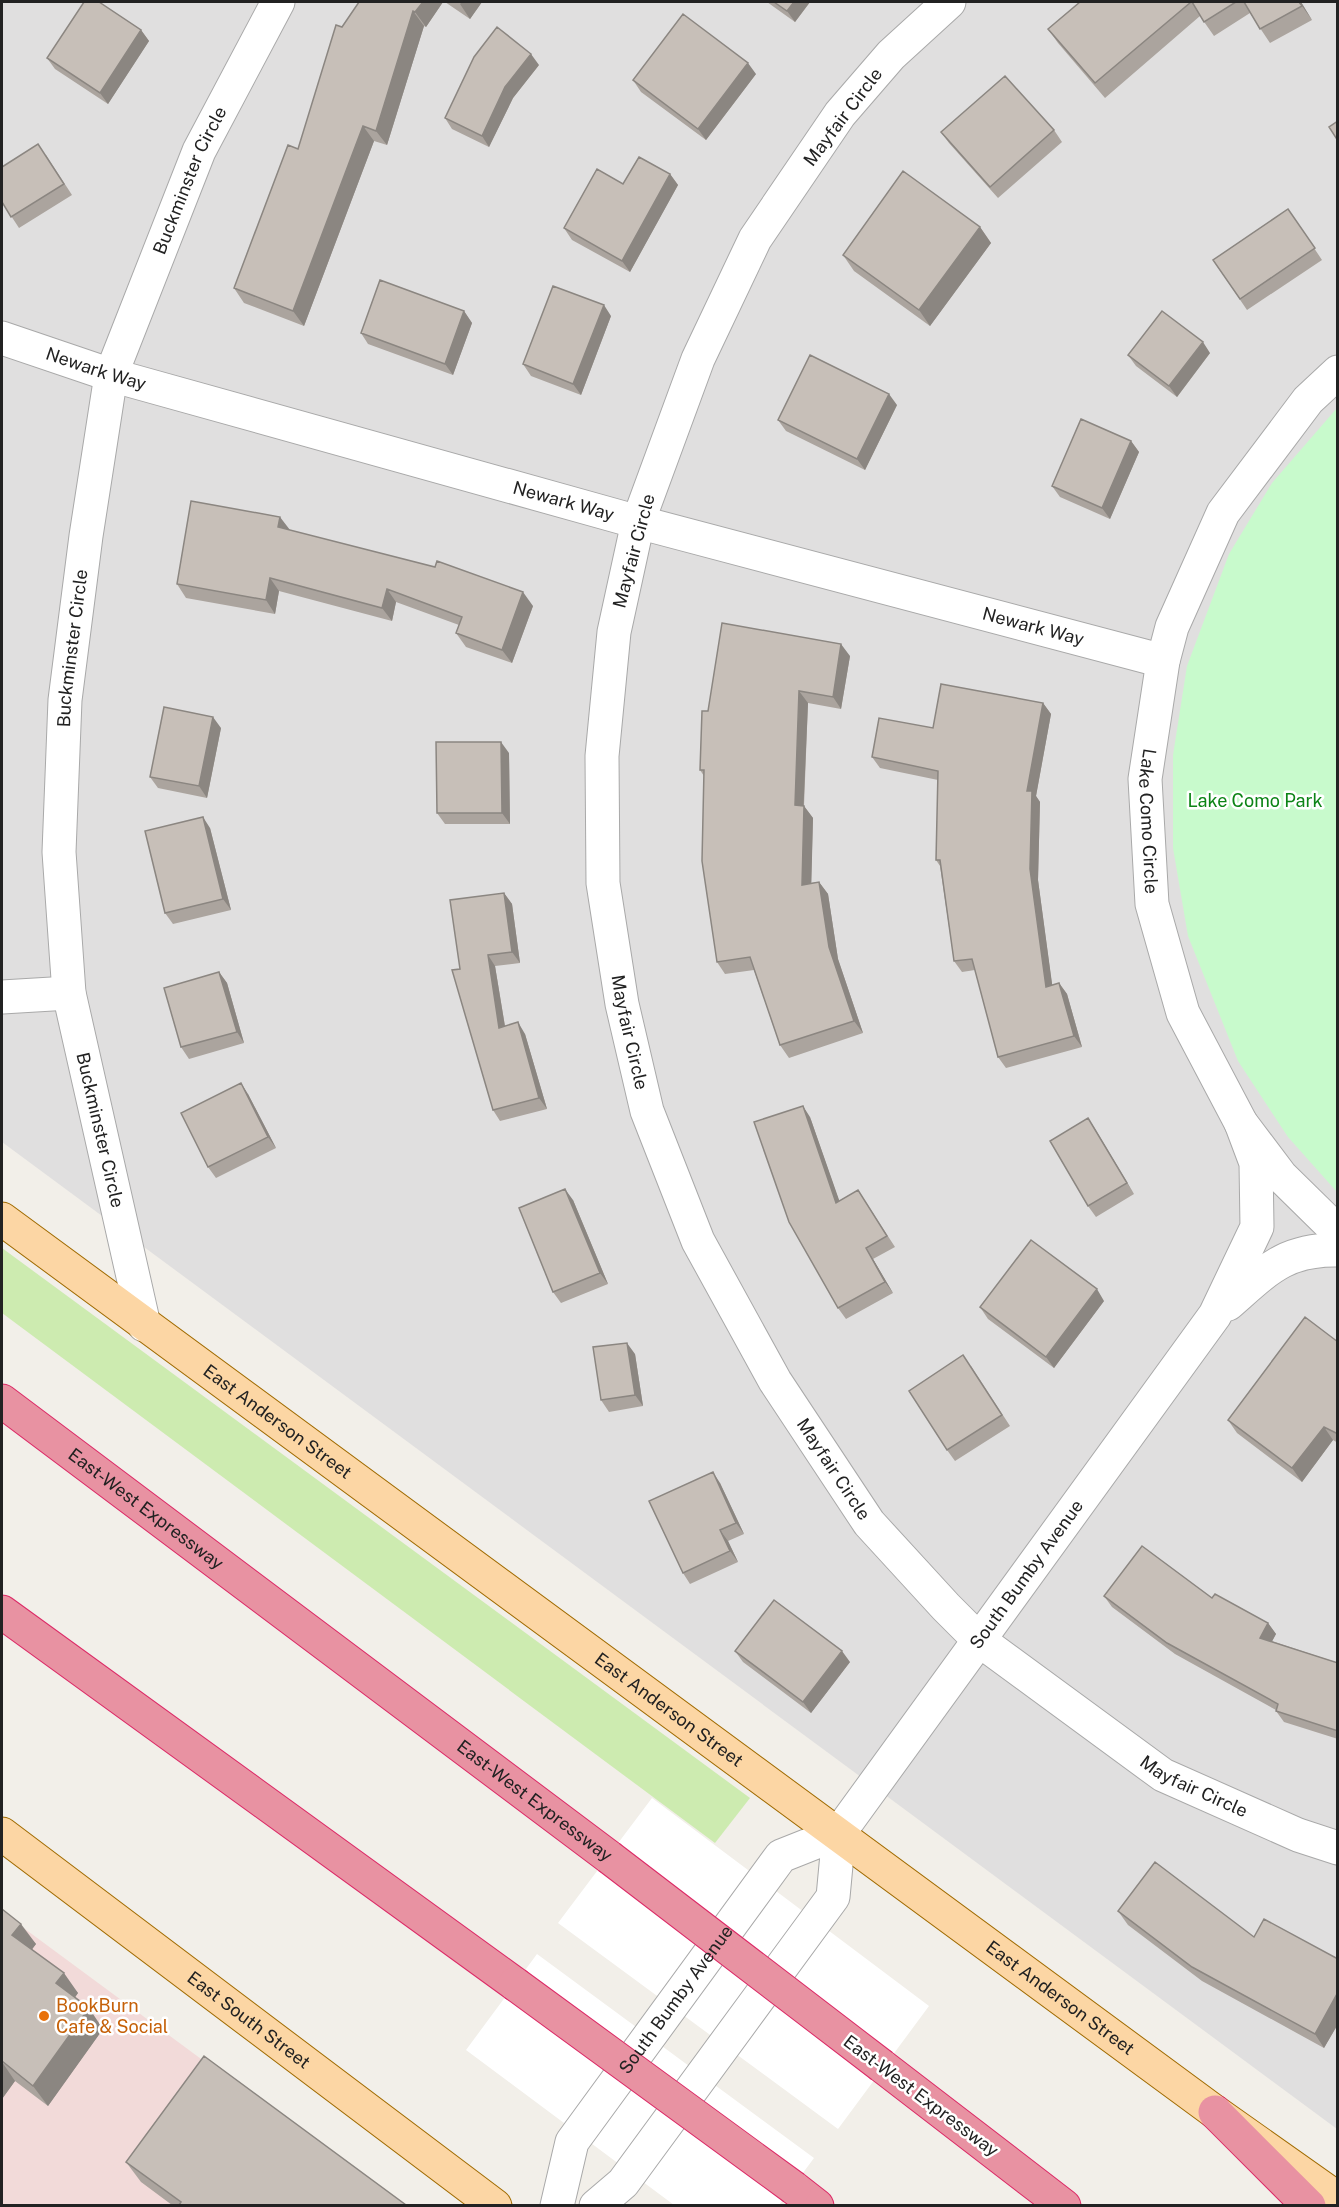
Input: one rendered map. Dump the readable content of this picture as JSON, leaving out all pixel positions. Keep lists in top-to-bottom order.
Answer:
{
  "streets": {
    "highway": ["East-West Expressway"],
    "main road": ["East Anderson Street", "East South Street"],
    "street": [
      "Mayfair Circle",
      "Buckminster Circle",
      "Newark Way",
      "Lake Como Circle",
      "South Bumby Avenue"
    ]
  },
  "crossings": [
    ["Mayfair Circle", "Newark Way"],
    ["Mayfair Circle", "South Bumby Avenue"],
    ["Buckminster Circle", "Newark Way"],
    ["Buckminster Circle", "East Anderson Street"],
    ["Newark Way", "Lake Como Circle"],
    ["Lake Como Circle", "South Bumby Avenue"],
    ["East Anderson Street", "South Bumby Avenue"]
  ],
  "parks": ["Lake Como Park"],
  "places": ["BookBurn Cafe & Social"]
}
